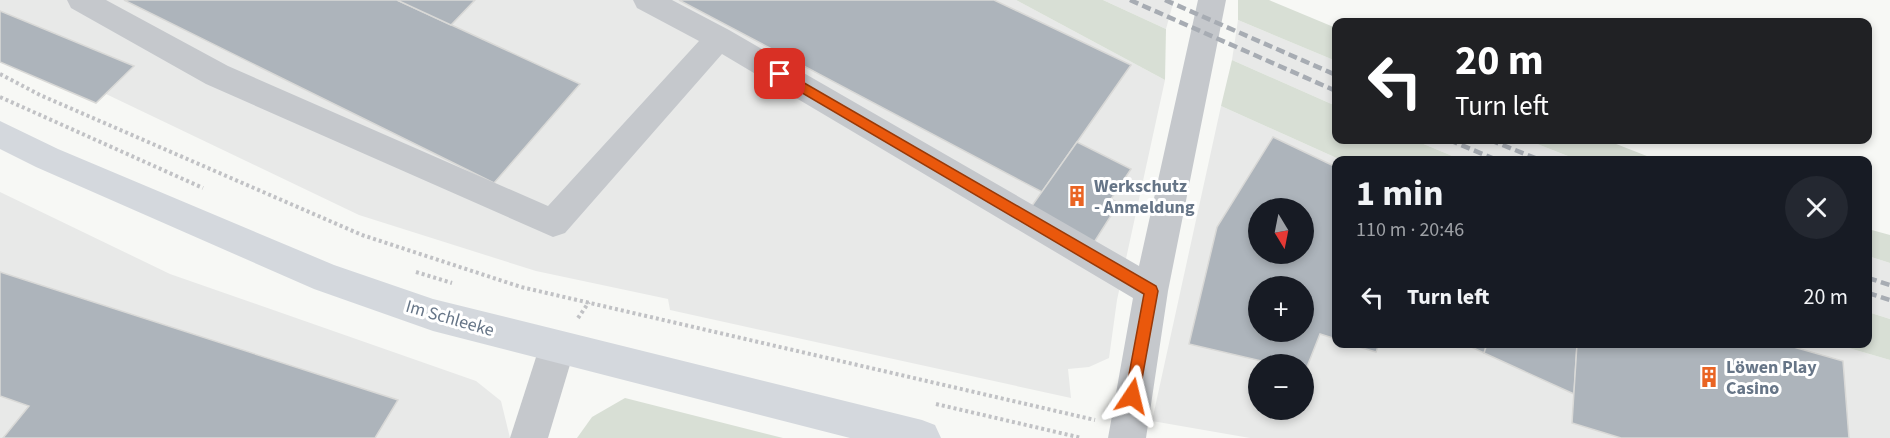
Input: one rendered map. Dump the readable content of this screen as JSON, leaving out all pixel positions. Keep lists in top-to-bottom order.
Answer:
{
  "streets": {
    "main road": ["Im Schleeke"]
  },
  "places": {
    "building": ["Werkschutz - Anmeldung", "Löwen Play Casino"]
  },
  "north": "bottom",
  "page": {
    "turn": ["20 m", "Turn left"],
    "heading": ["1 min", "110 m · 20:46"],
    "map_buttons": ["+", "−"],
    "list": [
      {
        "name": "Turn left",
        "value": "20 m"
      }
    ]
  }
}
